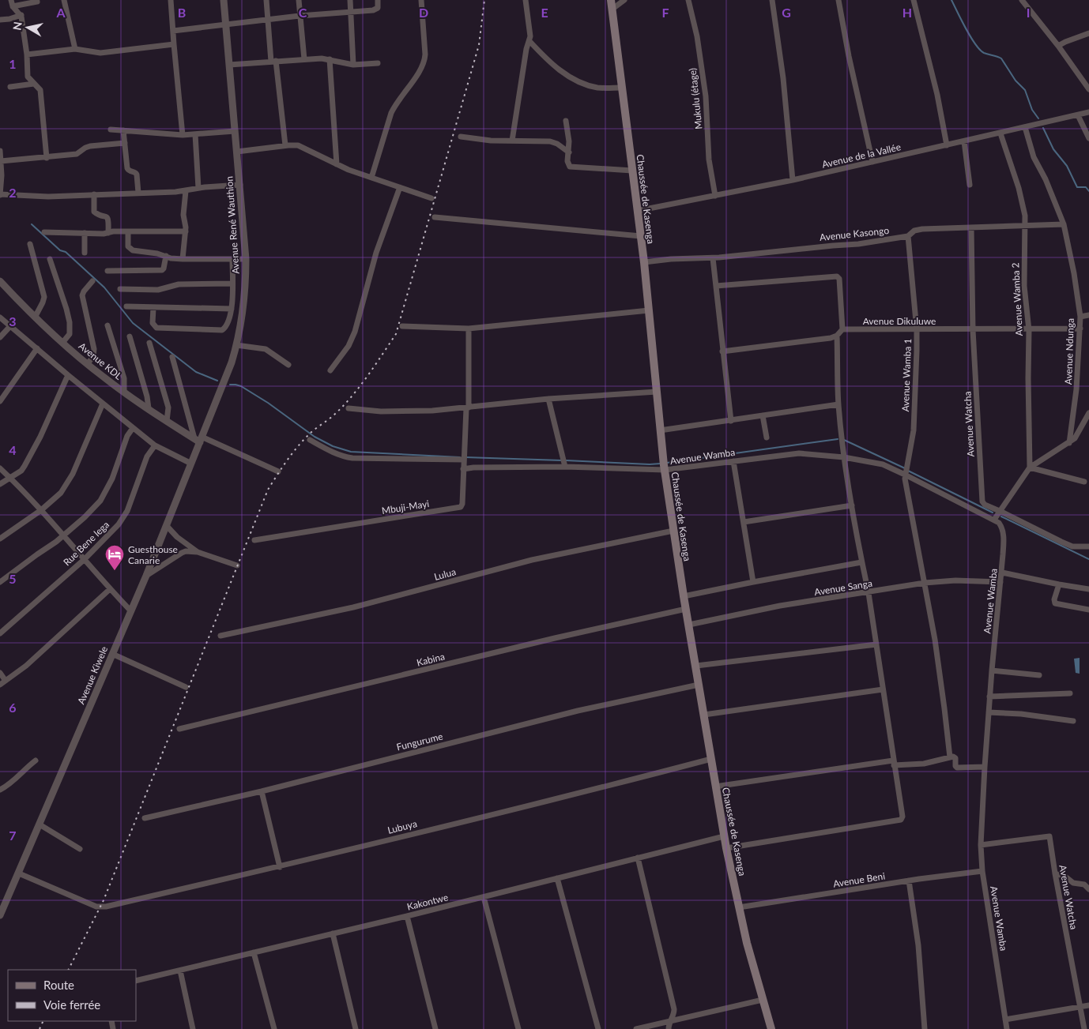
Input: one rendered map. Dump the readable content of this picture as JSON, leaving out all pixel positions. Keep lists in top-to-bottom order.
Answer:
{
  "streets": {
    "main road": ["Chaussée de Kasenga"],
    "street": [
      "Mukulu (étage)",
      "Avenue de la Vallée",
      "Avenue René Wauthion",
      "Avenue Kasongo",
      "Avenue Wamba 2",
      "Avenue Dikuluwe",
      "Avenue Ndunga",
      "Avenue KDL",
      "Avenue Wamba 1",
      "Avenue Watcha",
      "Avenue Wamba",
      "Mbuji-Mayi",
      "Rue Bene lega",
      "Lulua",
      "Avenue Sanga",
      "Kabina",
      "Avenue Kiwele",
      "Fungurume",
      "Lubuya",
      "Avenue Beni",
      "Kakontwe"
    ]
  },
  "crossings": [
    ["Mukulu (étage)", "Avenue de la Vallée"],
    ["Avenue de la Vallée", "Chaussée de Kasenga"],
    ["Avenue de la Vallée", "Avenue Wamba 2"],
    ["Avenue de la Vallée", "Avenue Ndunga"],
    ["Chaussée de Kasenga", "Avenue Kasongo"],
    ["Chaussée de Kasenga", "Avenue Wamba"],
    ["Chaussée de Kasenga", "Lulua"],
    ["Chaussée de Kasenga", "Avenue Sanga"],
    ["Chaussée de Kasenga", "Kabina"],
    ["Chaussée de Kasenga", "Fungurume"],
    ["Chaussée de Kasenga", "Lubuya"],
    ["Chaussée de Kasenga", "Avenue Beni"],
    ["Chaussée de Kasenga", "Kakontwe"],
    ["Avenue René Wauthion", "Avenue KDL"],
    ["Avenue René Wauthion", "Avenue Kiwele"],
    ["Avenue Kasongo", "Avenue Wamba 2"],
    ["Avenue Kasongo", "Avenue Ndunga"],
    ["Avenue Kasongo", "Avenue Wamba 1"],
    ["Avenue Kasongo", "Avenue Watcha"],
    ["Avenue Wamba 2", "Avenue Dikuluwe"],
    ["Avenue Dikuluwe", "Avenue Ndunga"],
    ["Avenue Dikuluwe", "Avenue Wamba 1"],
    ["Avenue Dikuluwe", "Avenue Watcha"],
    ["Avenue KDL", "Avenue Kiwele"],
    ["Avenue Wamba 1", "Avenue Wamba"],
    ["Avenue Wamba 1", "Avenue Sanga"],
    ["Avenue Watcha", "Avenue Wamba"],
    ["Avenue Wamba", "Mbuji-Mayi"],
    ["Avenue Wamba", "Avenue Sanga"],
    ["Avenue Wamba", "Avenue Beni"],
    ["Avenue Kiwele", "Lubuya"]
  ],
  "places": {
    "hotel": ["Guesthouse Canarie"]
  },
  "legend": ["Route", "Voie ferrée"],
  "north": "left",
  "grid": {
    "columns": [
      "A",
      "B",
      "C",
      "D",
      "E",
      "F",
      "G",
      "H",
      "I"
    ],
    "rows": [
      "1",
      "2",
      "3",
      "4",
      "5",
      "6",
      "7"
    ]
  }
}
